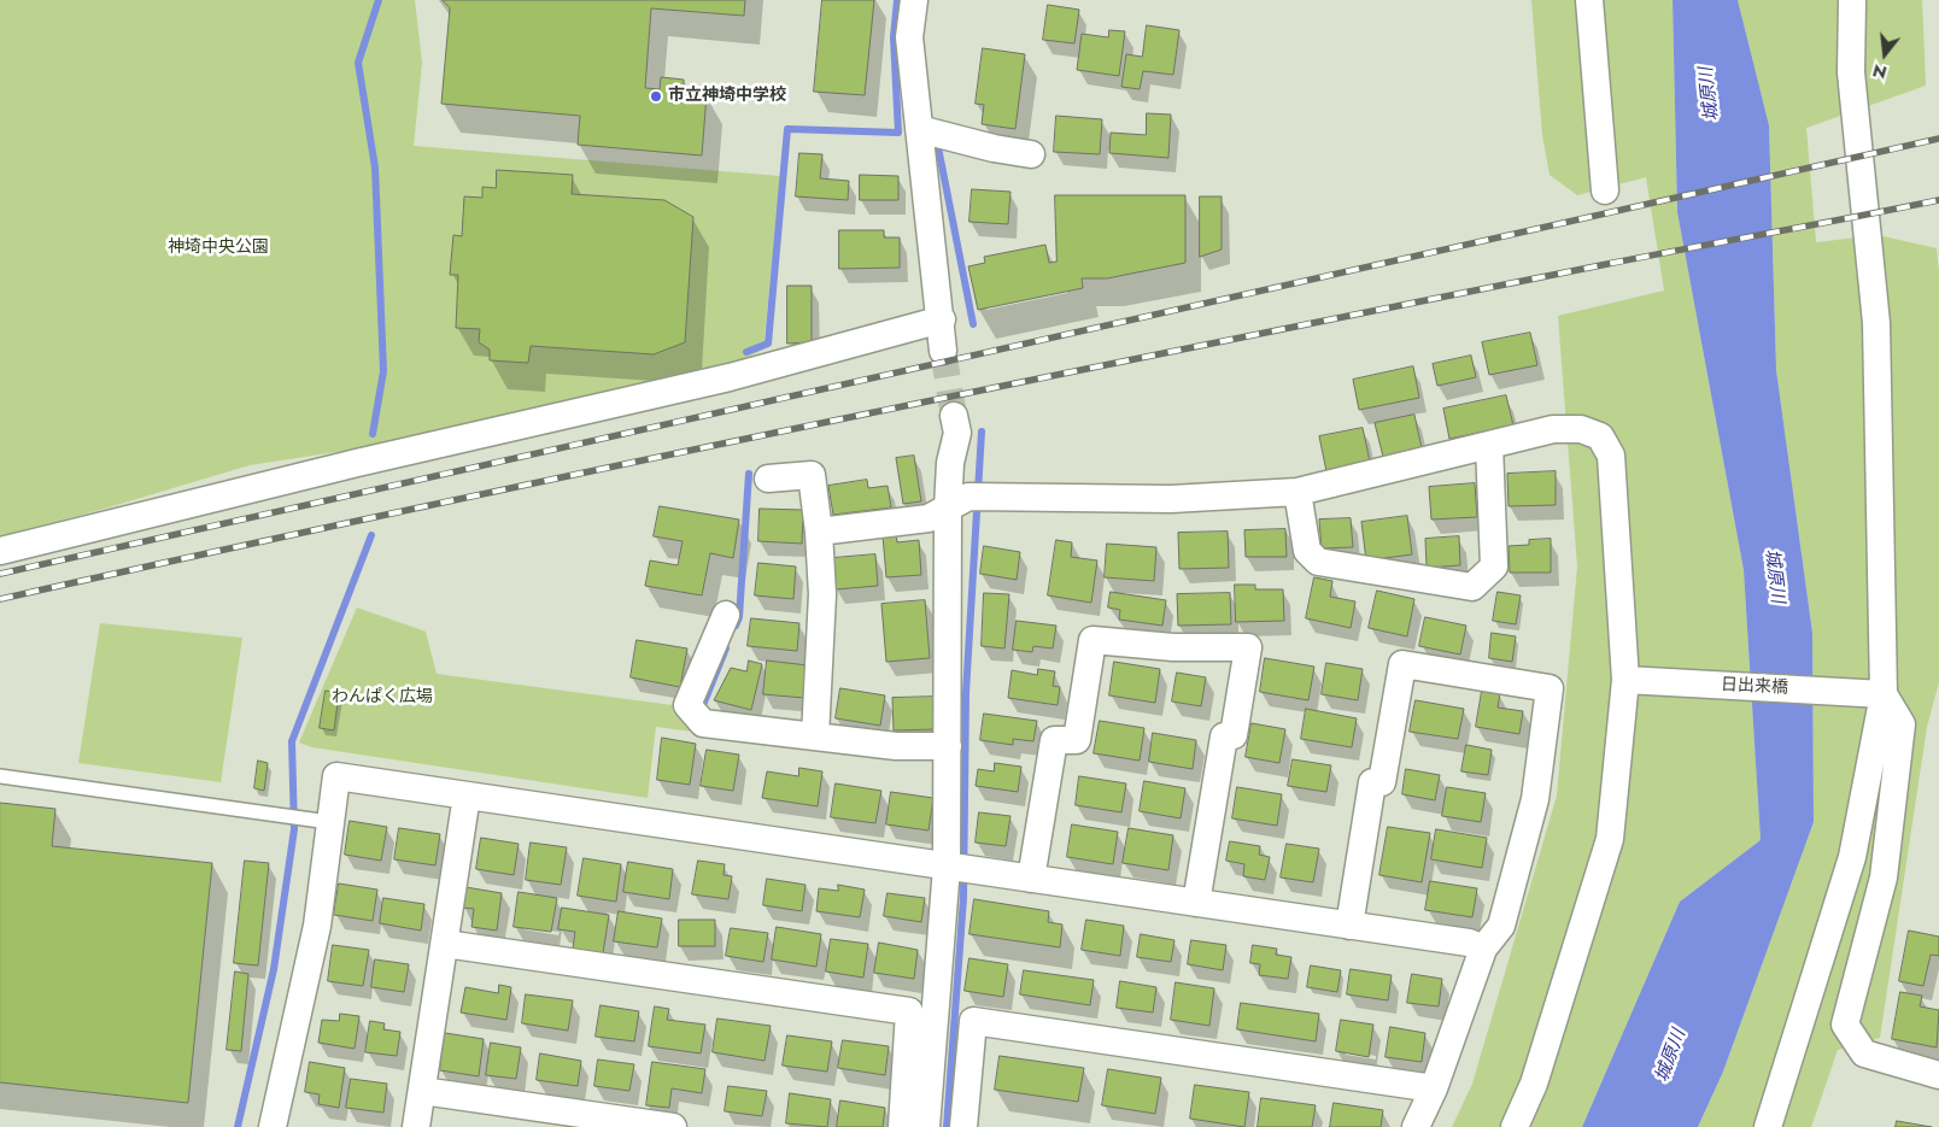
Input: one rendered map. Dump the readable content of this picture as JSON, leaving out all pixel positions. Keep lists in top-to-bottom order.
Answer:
{
  "streets": {
    "street": ["日出来橋"]
  },
  "water": ["城原川"],
  "parks": ["神埼中央公園", "わんぱく広場"],
  "places": ["市立神埼中学校"],
  "north": "bottom"
}
